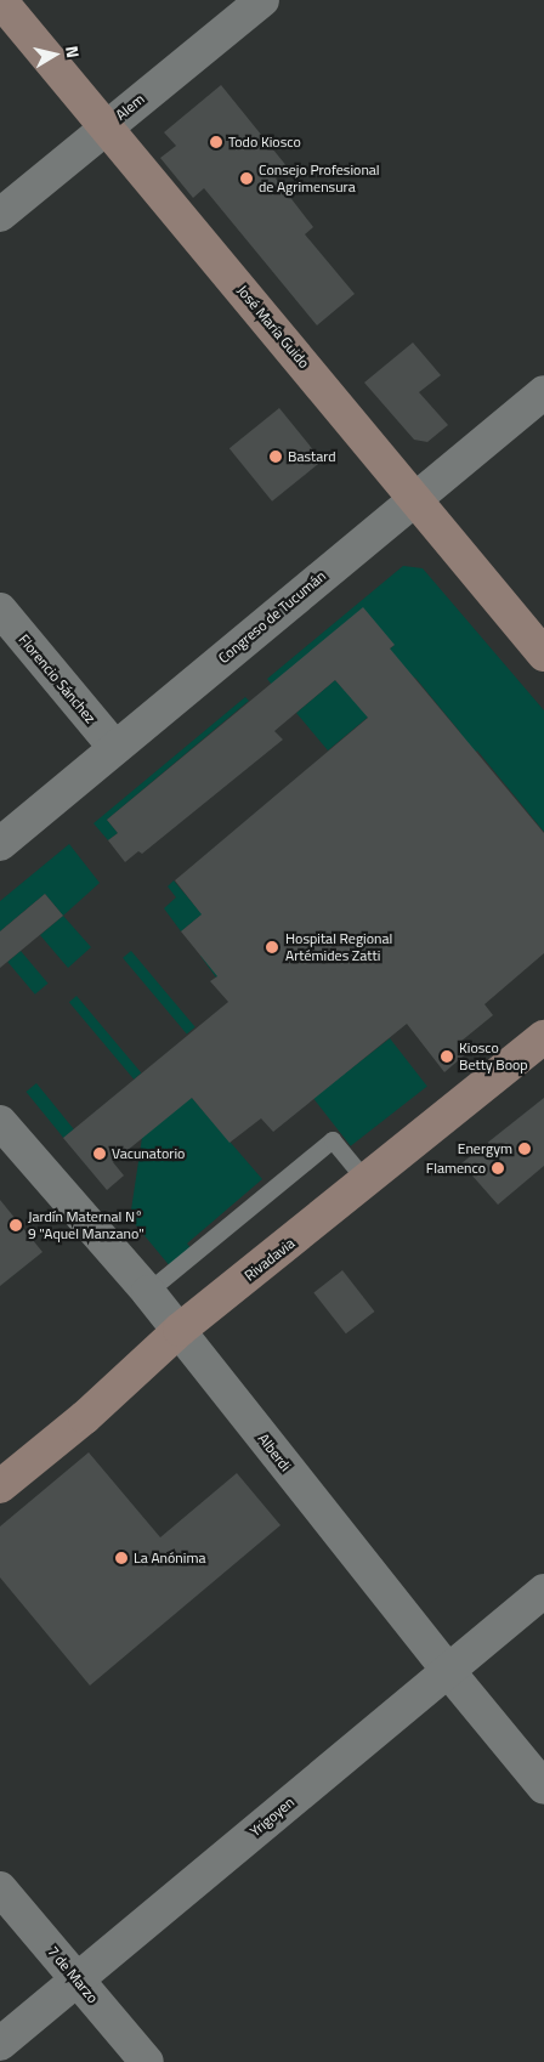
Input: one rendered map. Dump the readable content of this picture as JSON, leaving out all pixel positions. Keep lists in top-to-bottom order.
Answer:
{
  "streets": {
    "main road": ["José María Guido", "Rivadavia"],
    "street": [
      "Alem",
      "Congreso de Tucumán",
      "Florencio Sánchez",
      "Alberdi",
      "Yrigoyen",
      "7 de Marzo"
    ]
  },
  "crossings": [
    ["Alem", "José María Guido"],
    ["José María Guido", "Congreso de Tucumán"],
    ["Congreso de Tucumán", "Florencio Sánchez"],
    ["Rivadavia", "Alberdi"],
    ["Alberdi", "Yrigoyen"],
    ["Yrigoyen", "7 de Marzo"]
  ],
  "places": [
    "Todo Kiosco",
    "Consejo Profesional de Agrimensura",
    "Bastard",
    "Hospital Regional Artémides Zatti",
    "Kiosco Betty Boop",
    "Energym",
    "Vacunatorio",
    "Flamenco",
    "Jardín Maternal N° 9 \"Aquel Manzano\"",
    "La Anónima"
  ],
  "north": "right"
}
